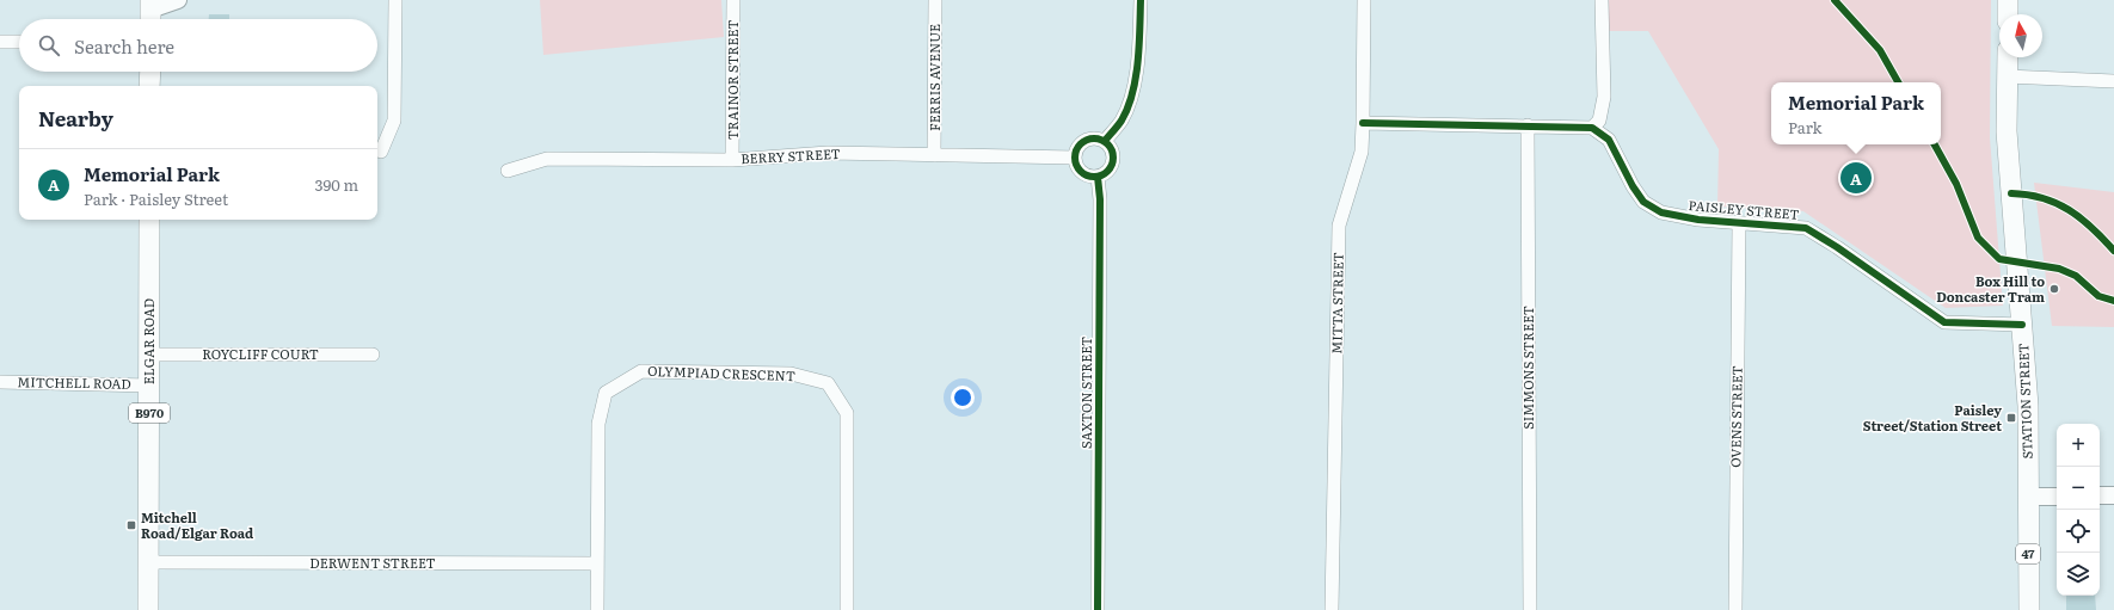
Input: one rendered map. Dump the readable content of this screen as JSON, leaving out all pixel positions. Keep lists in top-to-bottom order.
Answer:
{
  "streets": {
    "main road": [
      "ELGAR ROAD",
      "STATION STREET",
      "B970",
      "47"
    ],
    "street": [
      "FERRIS AVENUE",
      "TRAINOR STREET",
      "BERRY STREET",
      "PAISLEY STREET",
      "MITTA STREET",
      "ROYCLIFF COURT",
      "SIMMONS STREET",
      "OLYMPIAD CRESCENT",
      "MITCHELL ROAD",
      "SAXTON STREET",
      "OVENS STREET",
      "DERWENT STREET"
    ]
  },
  "crossings": [
    ["FERRIS AVENUE", "BERRY STREET"],
    ["TRAINOR STREET", "BERRY STREET"],
    ["BERRY STREET", "SAXTON STREET"],
    ["PAISLEY STREET", "STATION STREET"],
    ["PAISLEY STREET", "OVENS STREET"],
    ["ELGAR ROAD", "ROYCLIFF COURT"],
    ["ELGAR ROAD", "MITCHELL ROAD"],
    ["ELGAR ROAD", "DERWENT STREET"],
    ["OLYMPIAD CRESCENT", "DERWENT STREET"]
  ],
  "places": {
    "other": ["Box Hill to Doncaster Tram"],
    "transit": ["Paisley Street/Station Street", "Mitchell Road/Elgar Road"]
  },
  "north": "top",
  "page": {
    "search": "Search here",
    "popup": ["Memorial Park", "Park"],
    "heading": "Nearby",
    "list": [
      {
        "mark": "A",
        "name": "Memorial Park",
        "note": "Park · Paisley Street",
        "value": "390 m"
      }
    ],
    "pins": "A",
    "map_buttons": ["+", "−"]
  }
}
